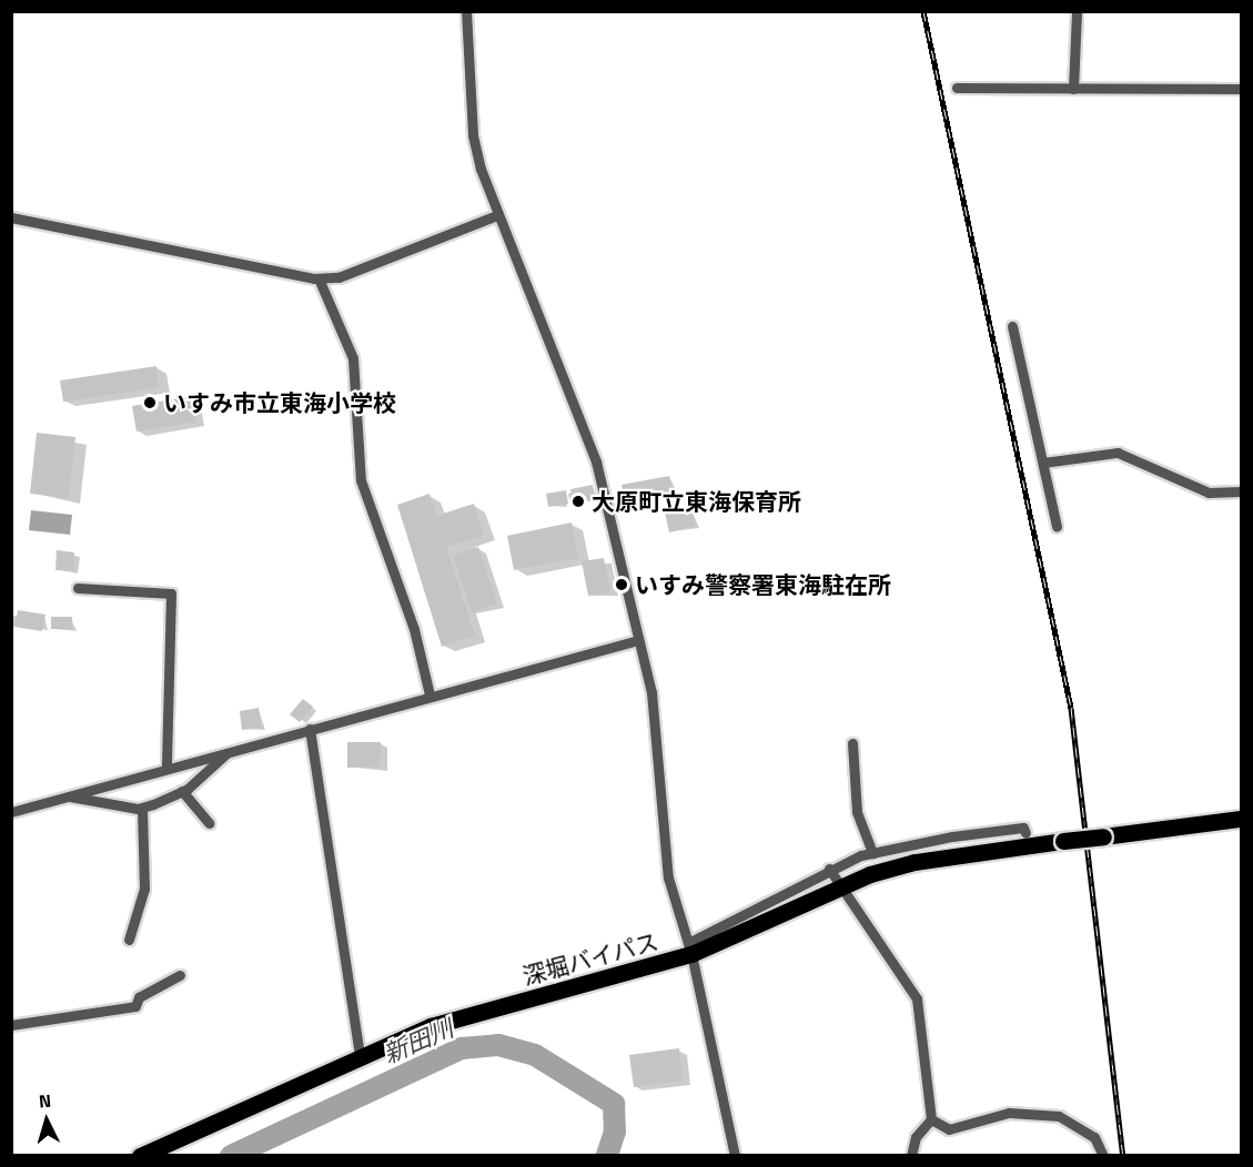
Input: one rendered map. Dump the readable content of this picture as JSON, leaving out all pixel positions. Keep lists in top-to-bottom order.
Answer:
{
  "streets": {
    "highway": ["深堀バイパス"]
  },
  "water": ["新田川"],
  "places": ["いすみ市立東海小学校", "大原町立東海保育所", "いすみ警察署東海駐在所"],
  "north": "top"
}
